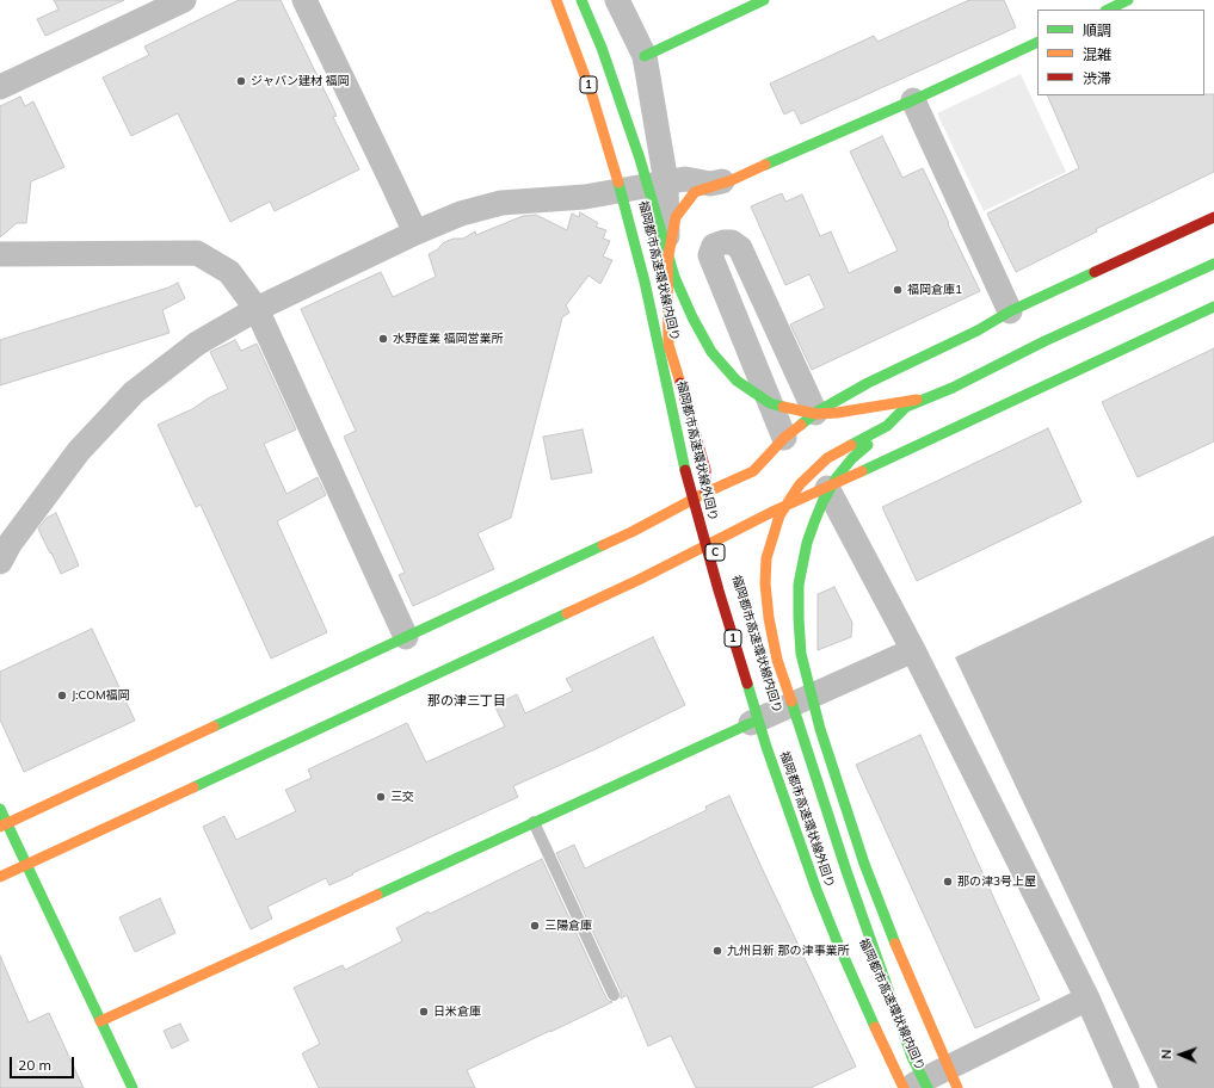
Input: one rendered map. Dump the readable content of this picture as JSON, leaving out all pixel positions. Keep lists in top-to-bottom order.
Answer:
{
  "streets": {
    "main road": [
      "1",
      "福岡都市高速環状線内回り",
      "福岡都市高速環状線外回り",
      "C"
    ]
  },
  "crossings": [
    ["福岡都市高速環状線内回り", "福岡都市高速環状線外回り"]
  ],
  "districts": ["那の津三丁目"],
  "places": [
    "ジャパン建材 福岡",
    "福岡倉庫1",
    "水野産業 福岡営業所",
    "J:COM福岡",
    "三交",
    "那の津3号上屋",
    "三陽倉庫",
    "九州日新 那の津事業所",
    "日米倉庫"
  ],
  "legend": ["順調", "混雑", "渋滞"],
  "scale_bar": "20 m",
  "north": "left"
}
